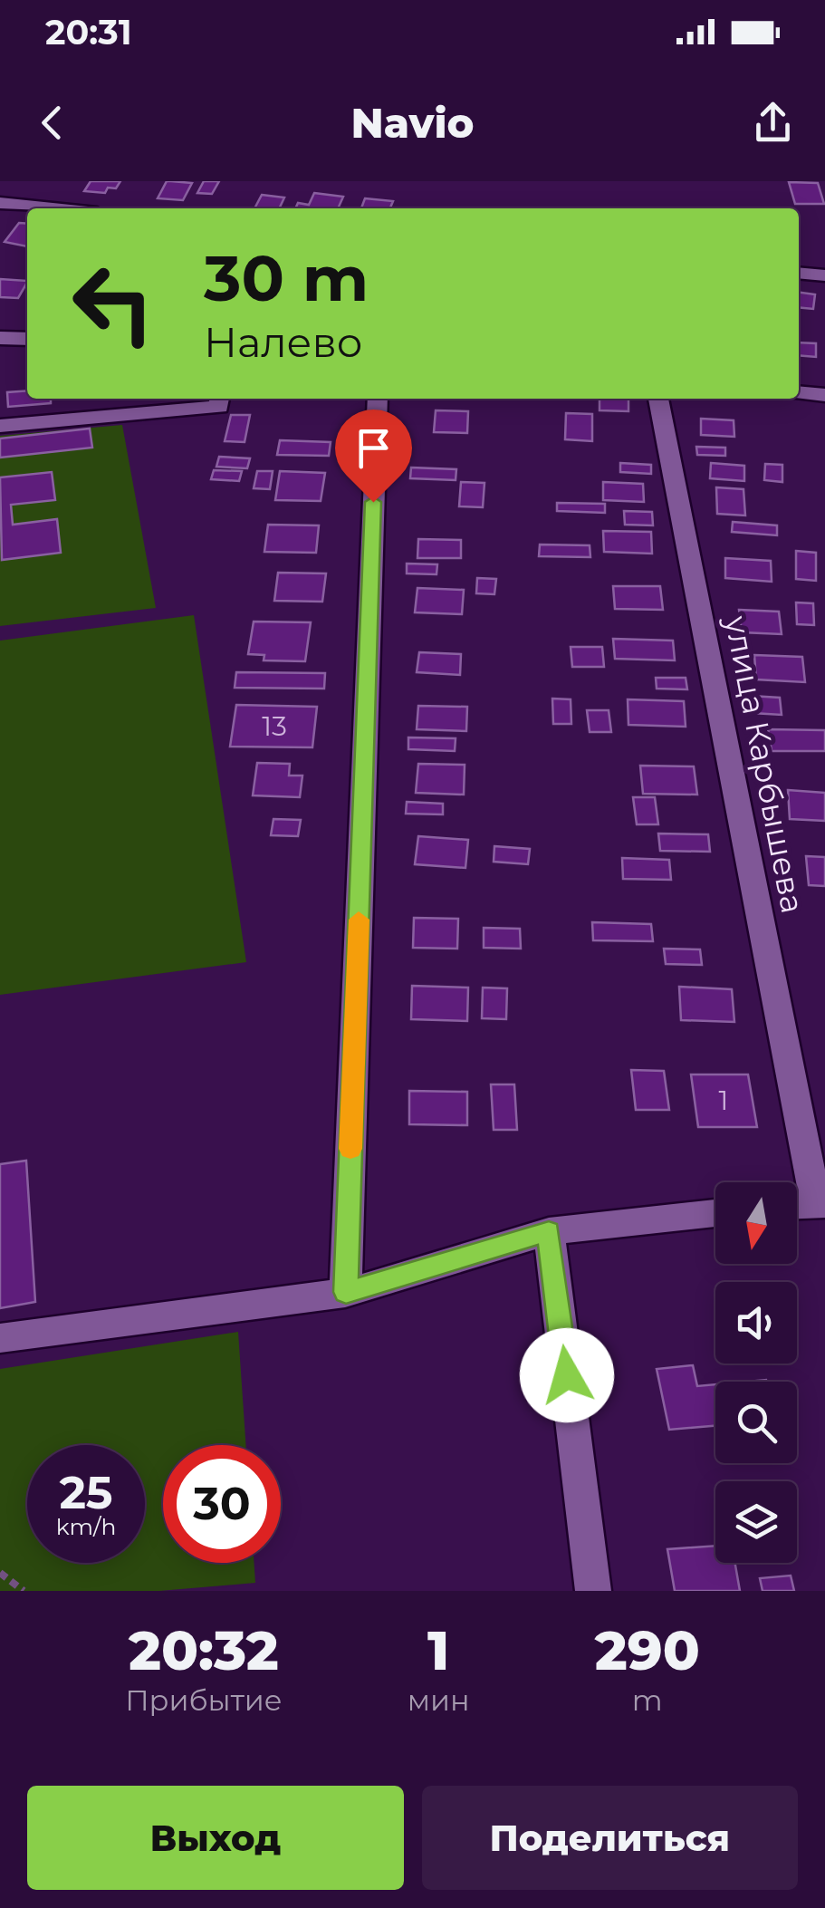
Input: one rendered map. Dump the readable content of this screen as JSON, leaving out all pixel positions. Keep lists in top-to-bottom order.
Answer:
{
  "streets": {
    "street": ["улица Карбышева"]
  },
  "house_numbers": ["13", "1"],
  "north": "bottom",
  "page": {
    "status": "20:31",
    "header": "Navio",
    "turn": ["30 m", "Налево"],
    "speed": "25 km/h",
    "limit": "30",
    "eta": [
      "20:32",
      "Прибытие",
      "1",
      "мин",
      "290",
      "m"
    ],
    "buttons": ["Выход", "Поделиться"]
  }
}
